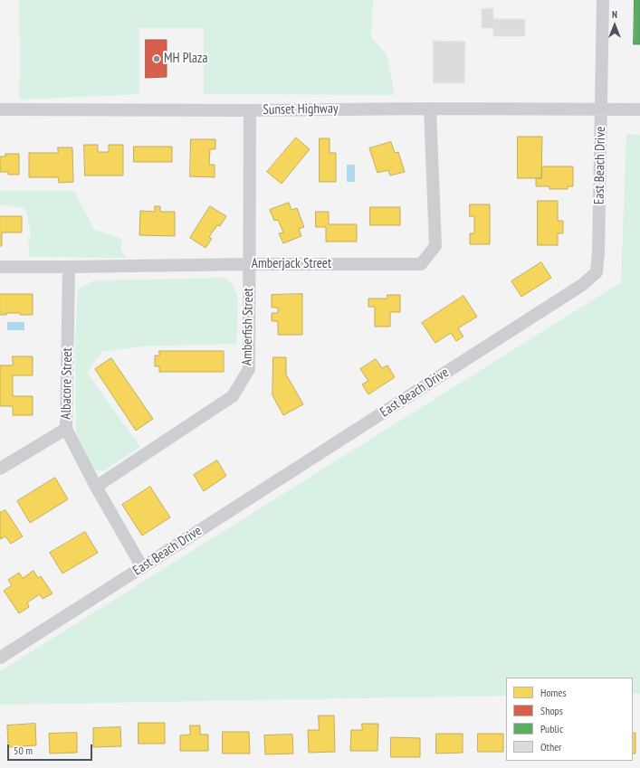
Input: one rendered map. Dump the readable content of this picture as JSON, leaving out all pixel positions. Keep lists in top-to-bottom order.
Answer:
{
  "streets": {
    "street": [
      "Sunset Highway",
      "East Beach Drive",
      "Amberjack Street",
      "Amberfish Street",
      "Albacore Street"
    ]
  },
  "crossings": [
    ["Sunset Highway", "East Beach Drive"],
    ["Sunset Highway", "Amberjack Street"],
    ["Sunset Highway", "Amberfish Street"],
    ["East Beach Drive", "Albacore Street"],
    ["Amberjack Street", "Amberfish Street"],
    ["Amberjack Street", "Albacore Street"],
    ["Amberfish Street", "Albacore Street"]
  ],
  "places": ["MH Plaza"],
  "legend": [
    "Homes",
    "Shops",
    "Public",
    "Other"
  ],
  "scale_bar": "50 m",
  "north": "top"
}
